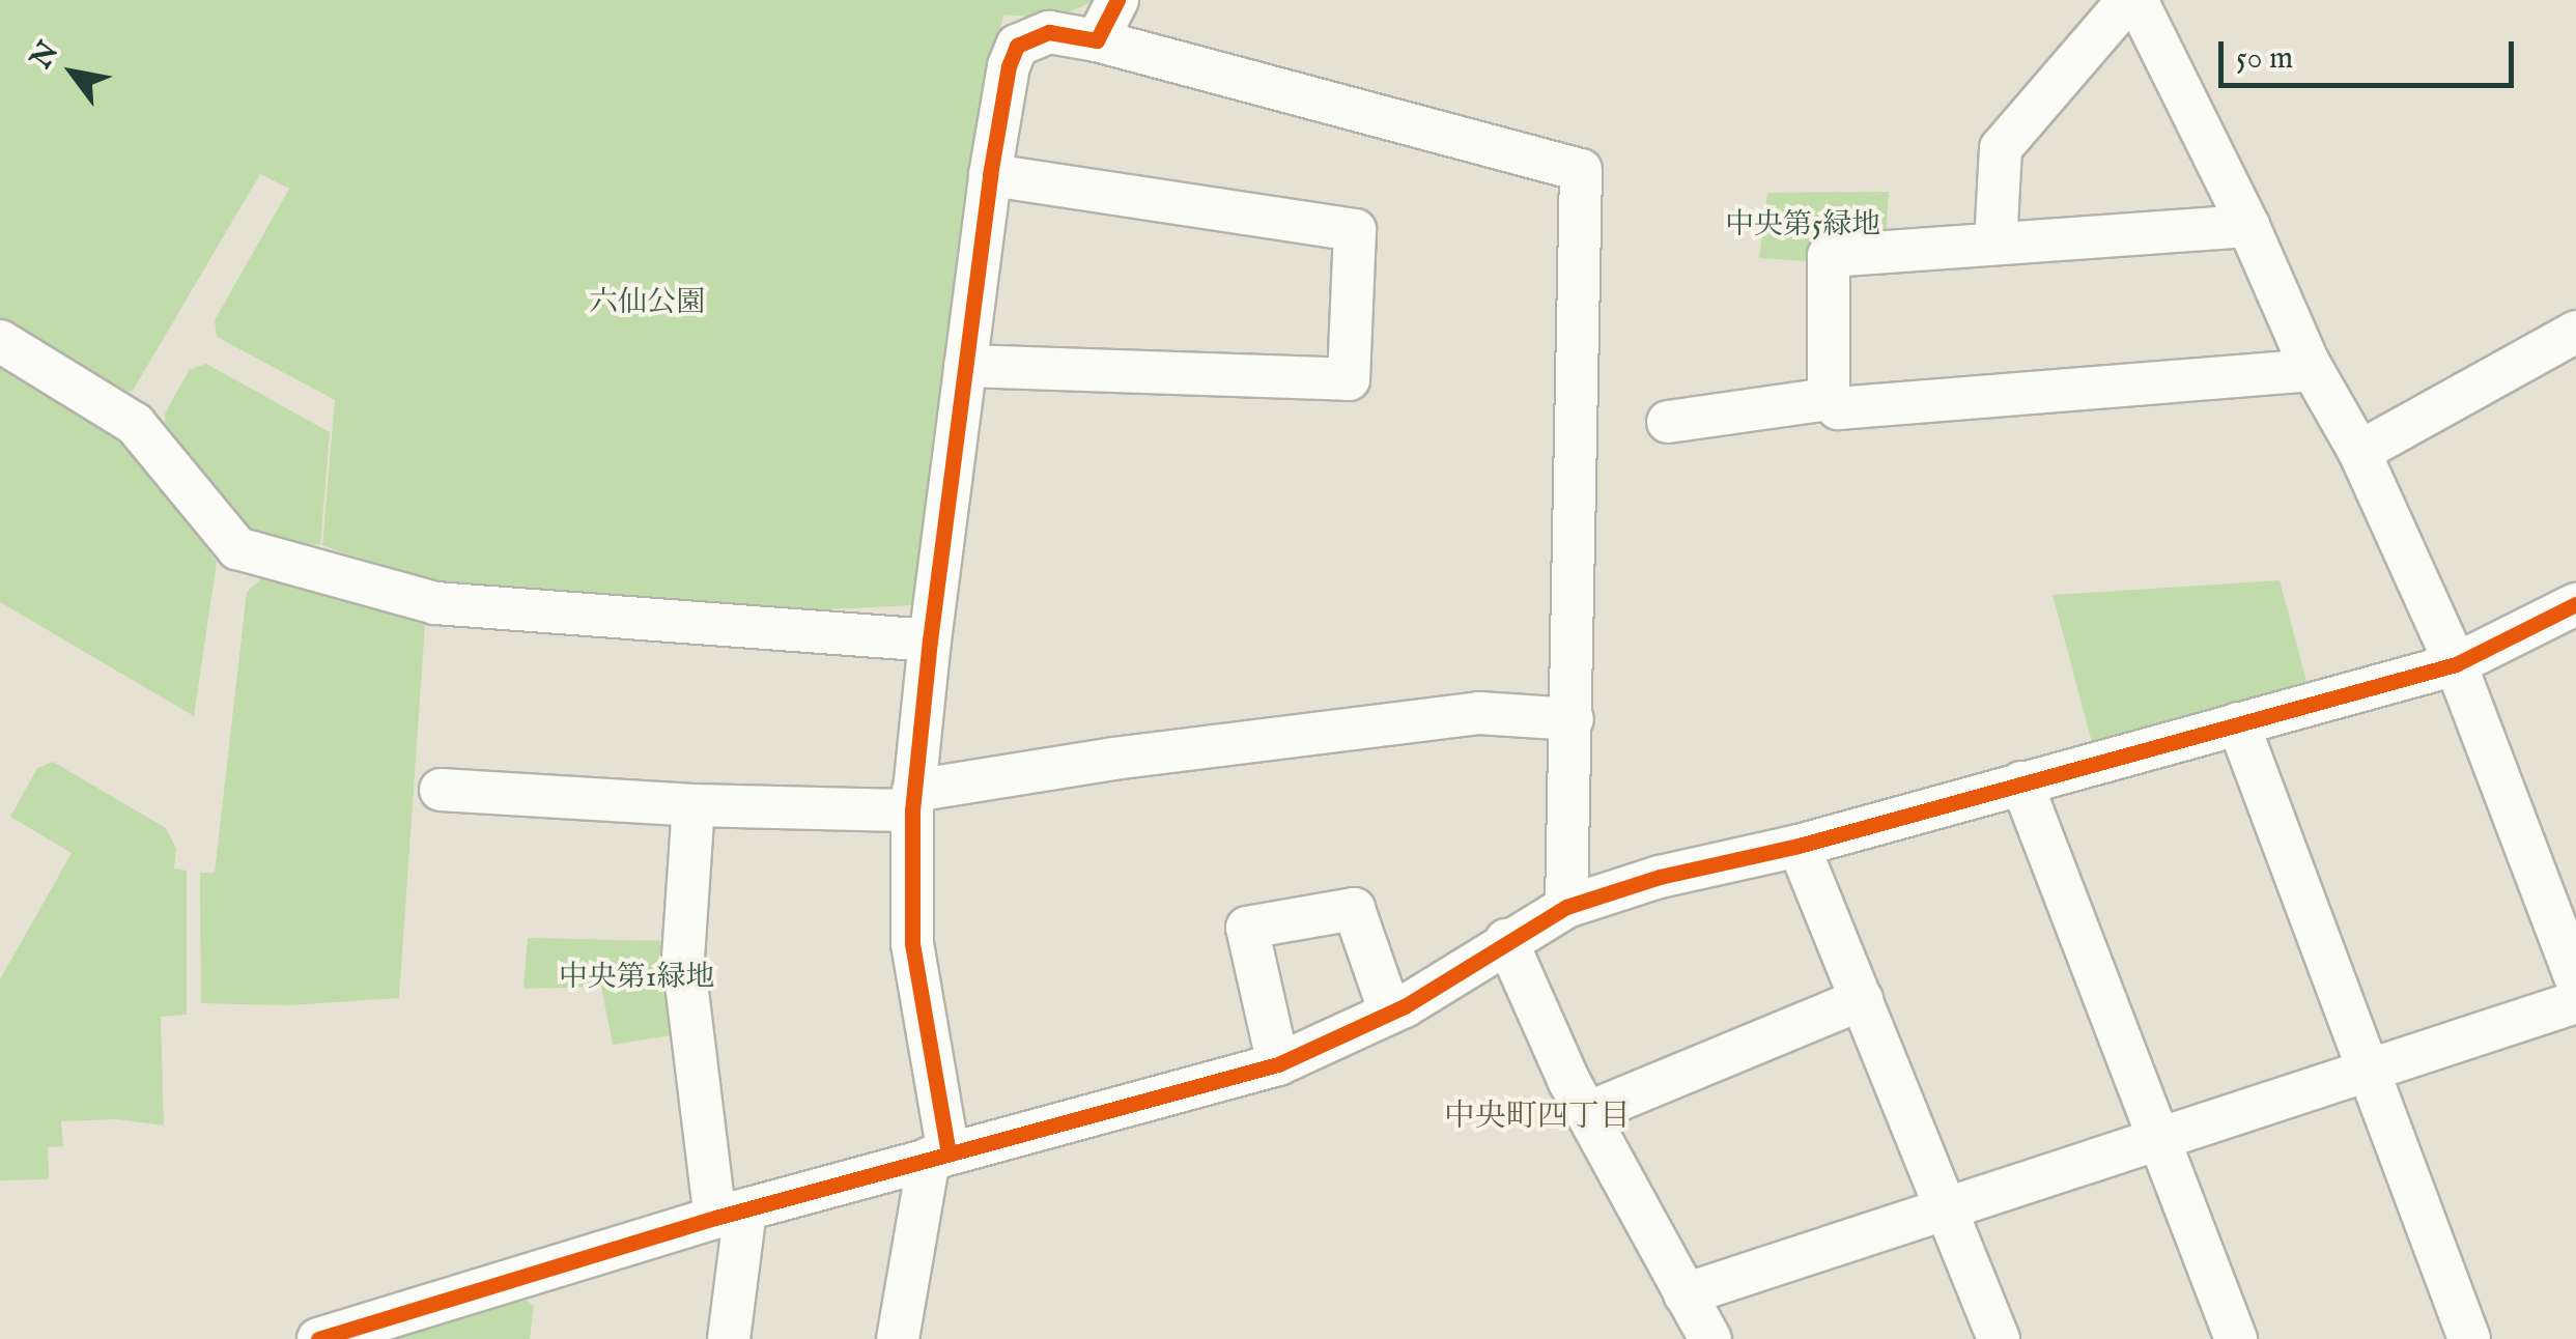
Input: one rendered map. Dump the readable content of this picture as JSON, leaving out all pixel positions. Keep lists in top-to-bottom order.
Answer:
{
  "districts": ["中央町四丁目"],
  "parks": ["中央第5緑地", "六仙公園", "中央第1緑地"],
  "scale_bar": "50 m",
  "north": "top left"
}
